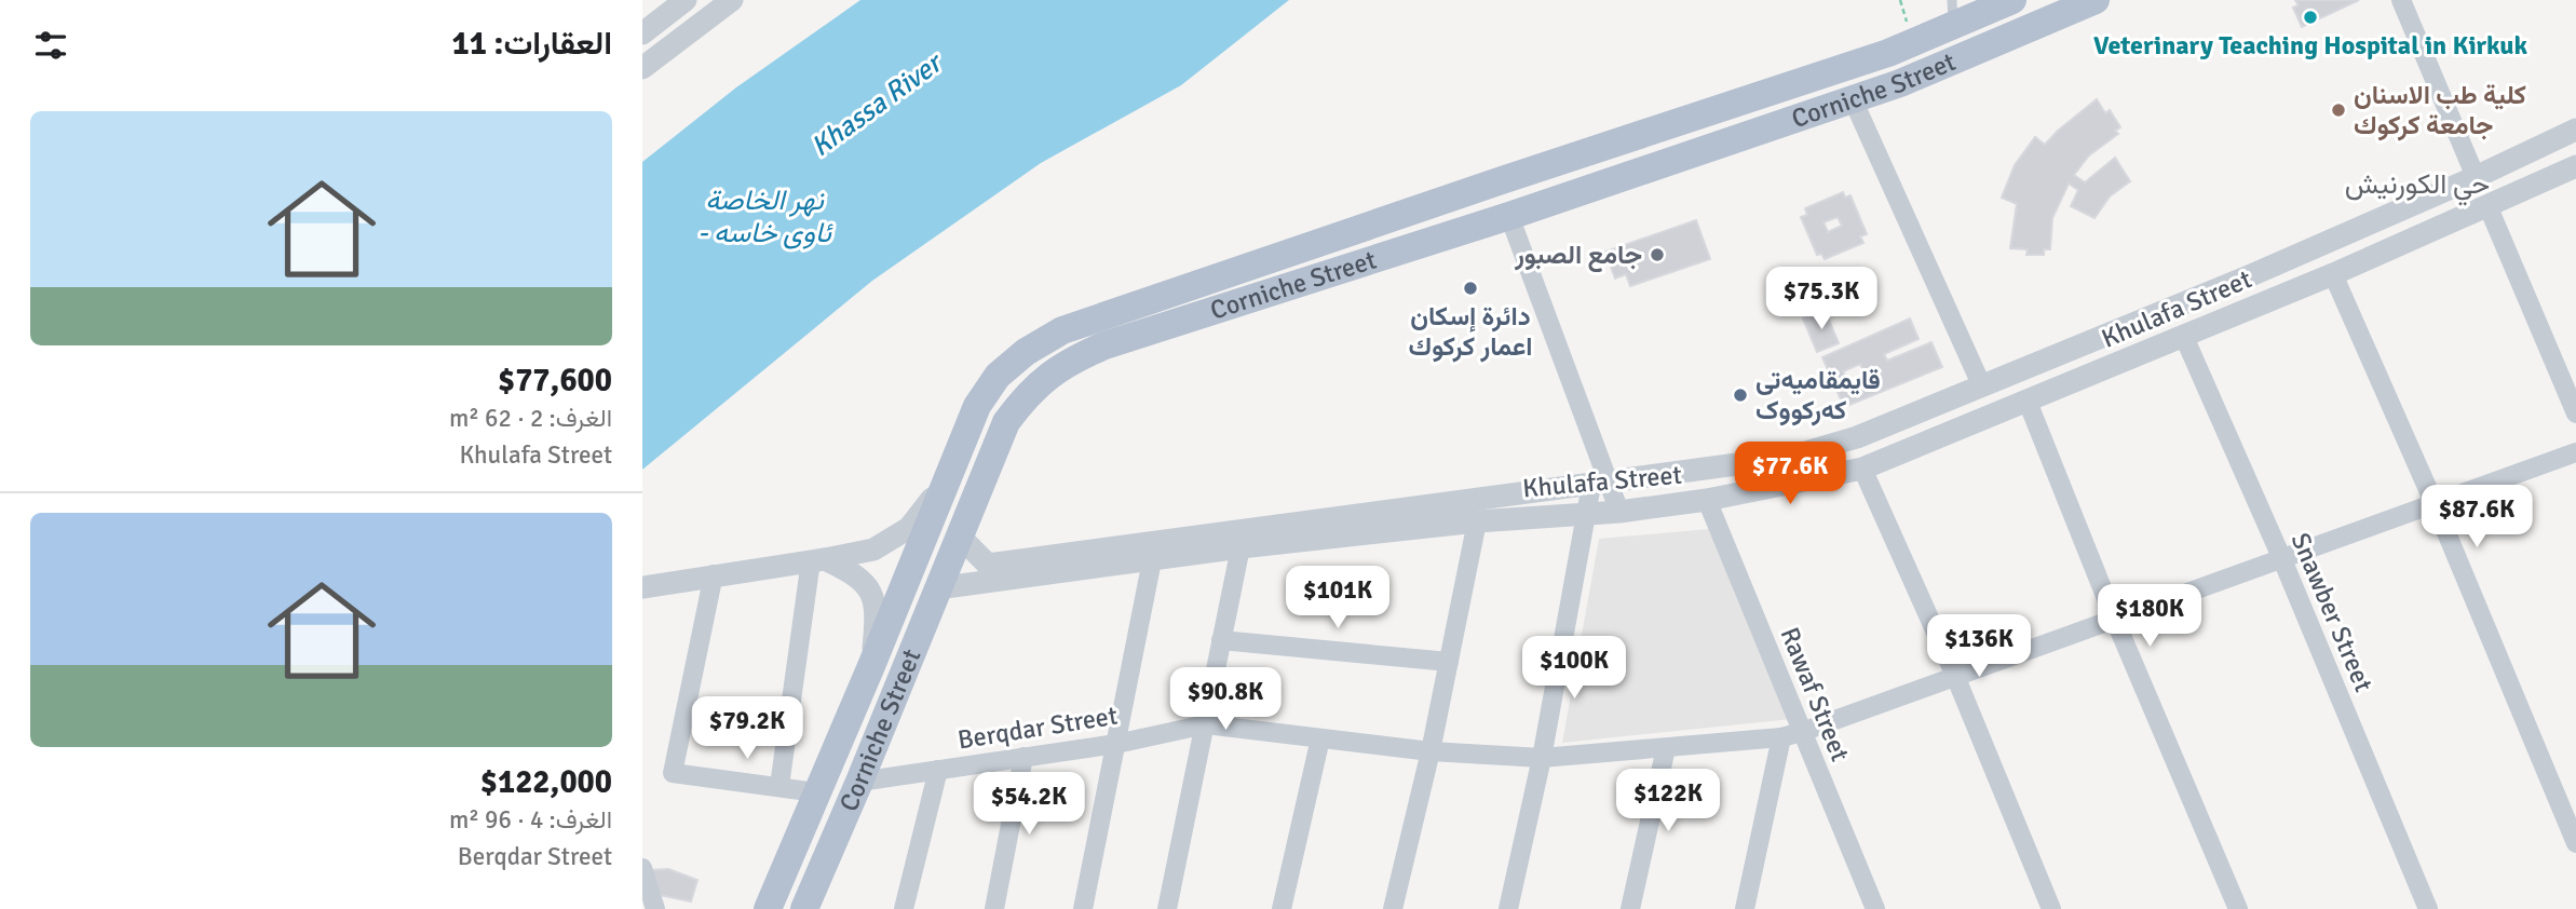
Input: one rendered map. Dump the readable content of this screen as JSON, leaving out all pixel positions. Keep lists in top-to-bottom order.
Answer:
{
  "streets": {
    "main road": ["Corniche Street"],
    "street": [
      "Khulafa Street",
      "Snawber Street",
      "Rawaf Street",
      "Berqdar Street"
    ]
  },
  "crossings": [
    ["Corniche Street", "Khulafa Street"],
    ["Corniche Street", "Berqdar Street"],
    ["Khulafa Street", "Snawber Street"],
    ["Khulafa Street", "Rawaf Street"],
    ["Snawber Street", "Berqdar Street"],
    ["Rawaf Street", "Berqdar Street"]
  ],
  "districts": ["حي الكورنيش"],
  "water": ["Khassa River", "نهر الخاصة - ئاوی خاسە"],
  "places": [
    "Veterinary Teaching Hospital in Kirkuk",
    "كلية طب الاسنان جامعة كركوك",
    "جامع الصبور",
    "دائرة إسكان اعمار كركوك",
    "قایمقامیەتی کەرکووک"
  ],
  "page": {
    "heading": "العقارات: 11",
    "list": [
      {
        "name": "$77,600",
        "note": "الغرف: 2 · 62 m² · Khulafa Street"
      },
      {
        "name": "$122,000",
        "note": "الغرف: 4 · 96 m² · Berqdar Street"
      }
    ],
    "price": [
      "$75.3K",
      "$77.6K",
      "$87.6K",
      "$101K",
      "$180K",
      "$136K",
      "$100K",
      "$90.8K",
      "$79.2K",
      "$122K",
      "$54.2K"
    ]
  }
}
